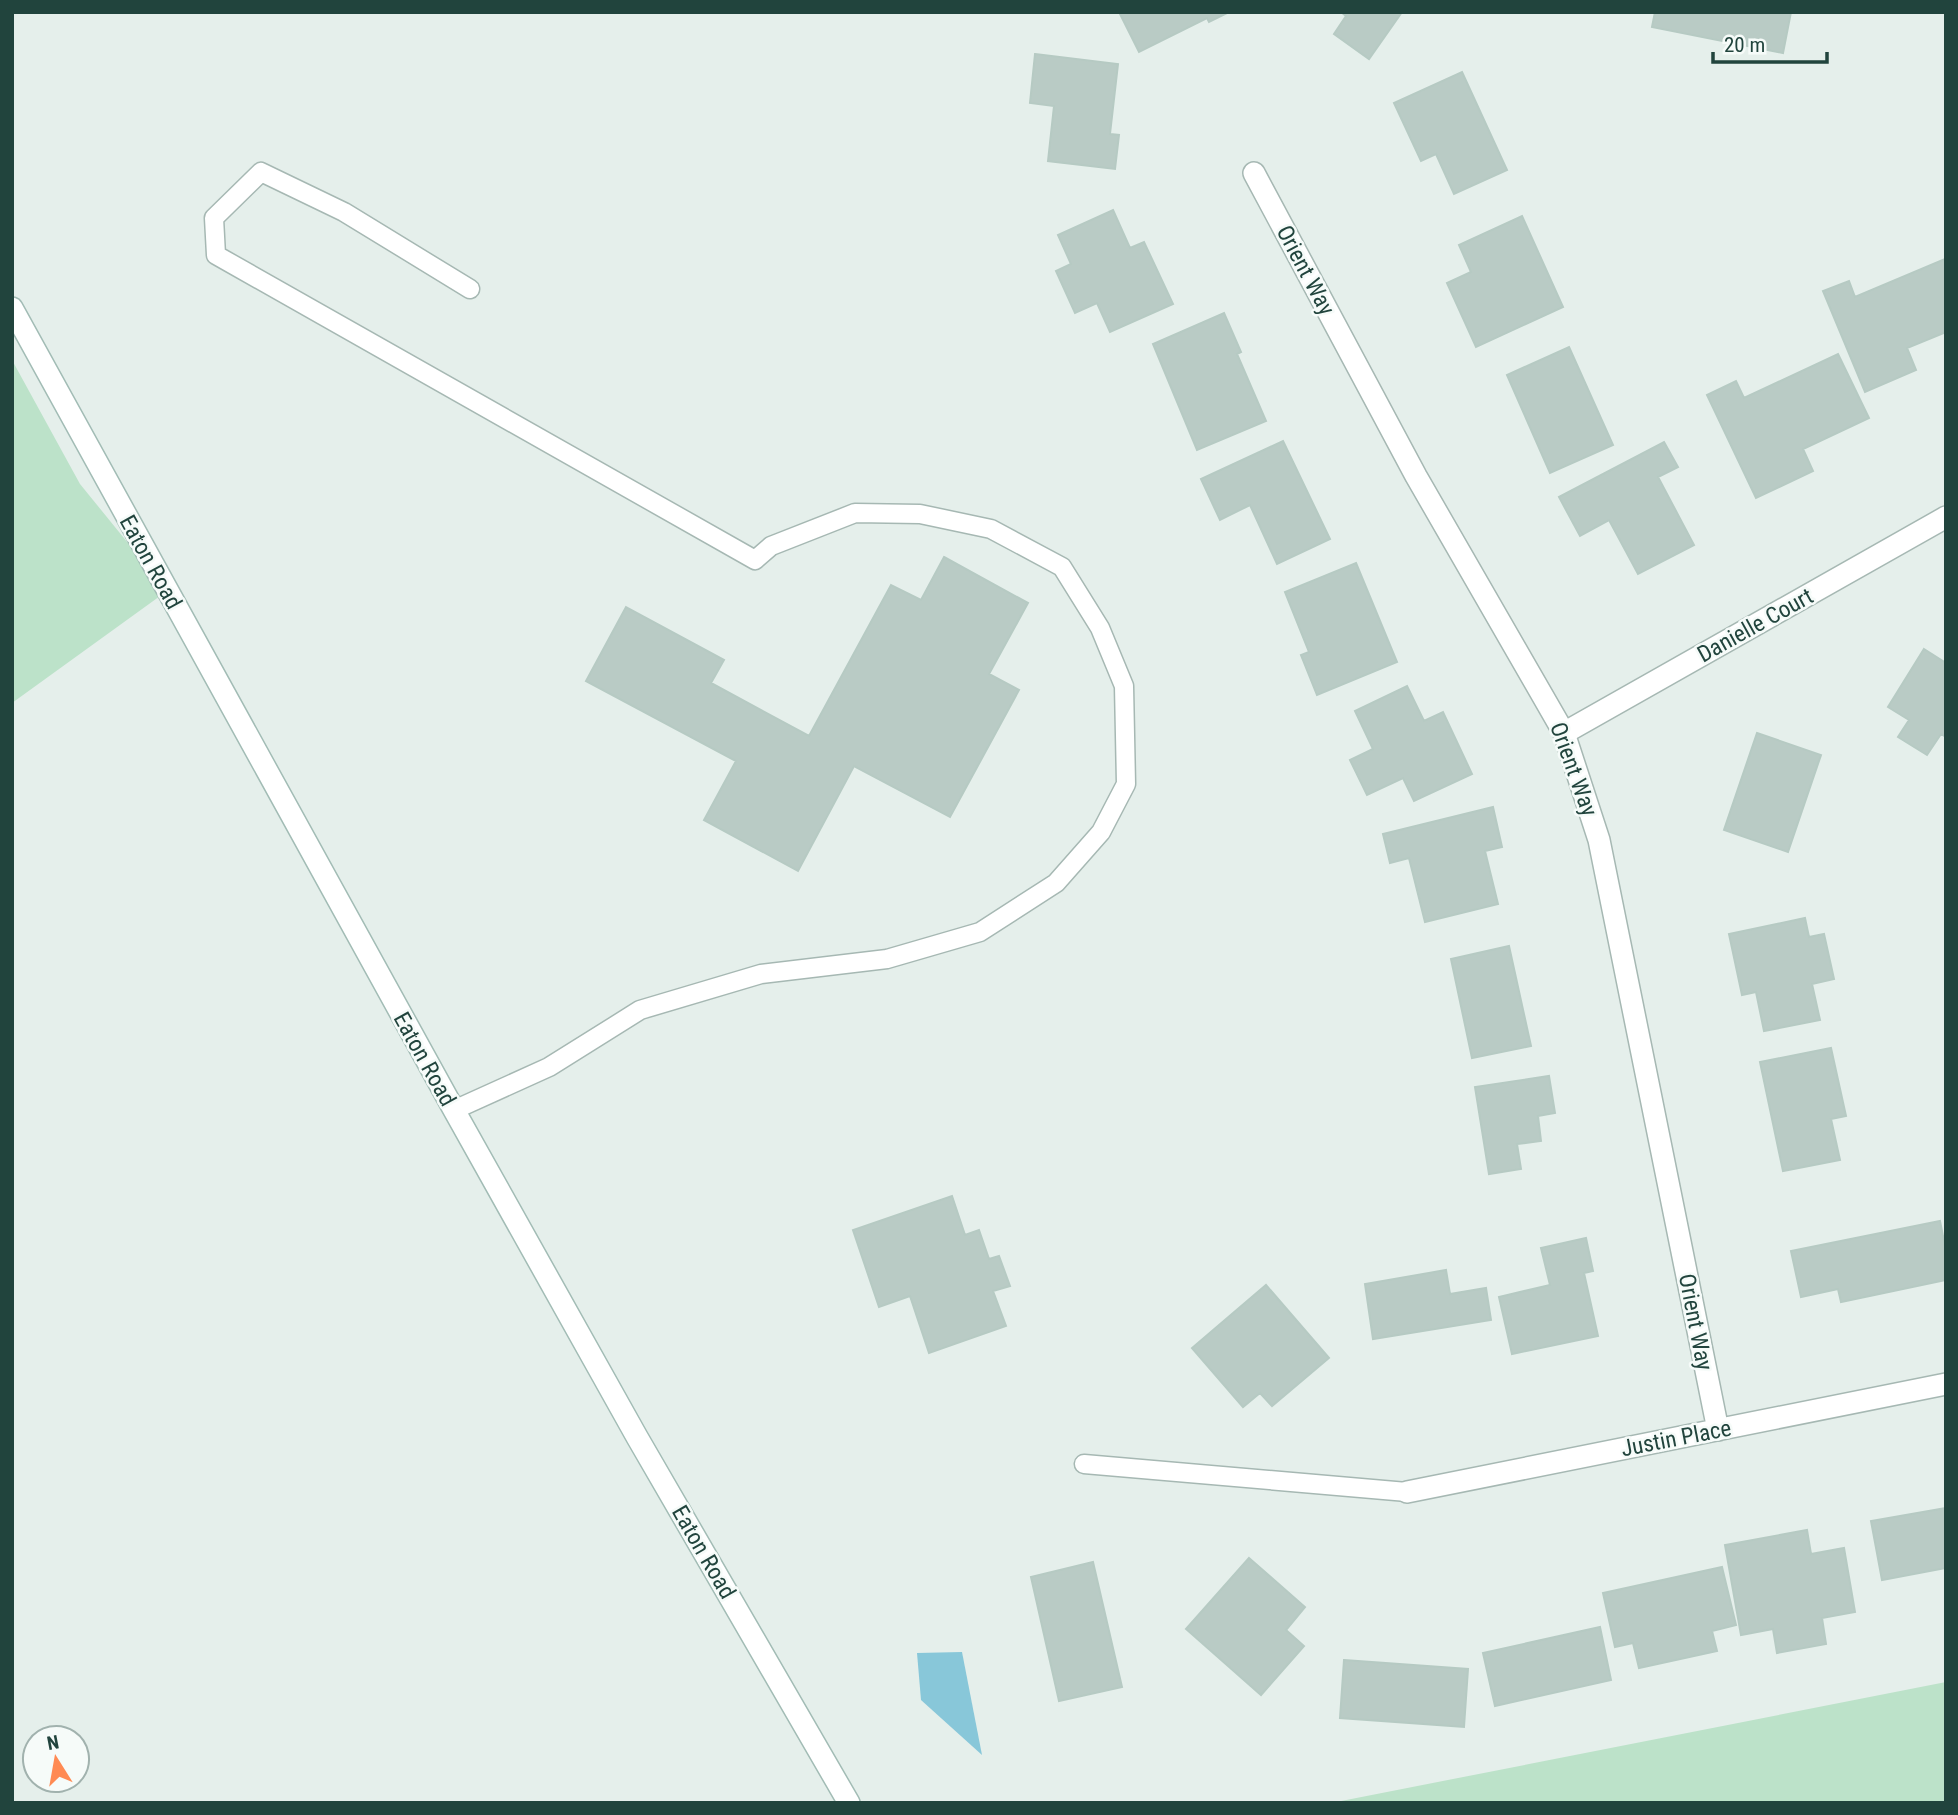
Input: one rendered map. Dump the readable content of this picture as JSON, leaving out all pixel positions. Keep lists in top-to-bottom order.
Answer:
{
  "streets": {
    "street": [
      "Orient Way",
      "Eaton Road",
      "Danielle Court",
      "Justin Place"
    ]
  },
  "crossings": [
    ["Orient Way", "Danielle Court"],
    ["Orient Way", "Justin Place"]
  ],
  "scale_bar": "20 m",
  "north": "top"
}
